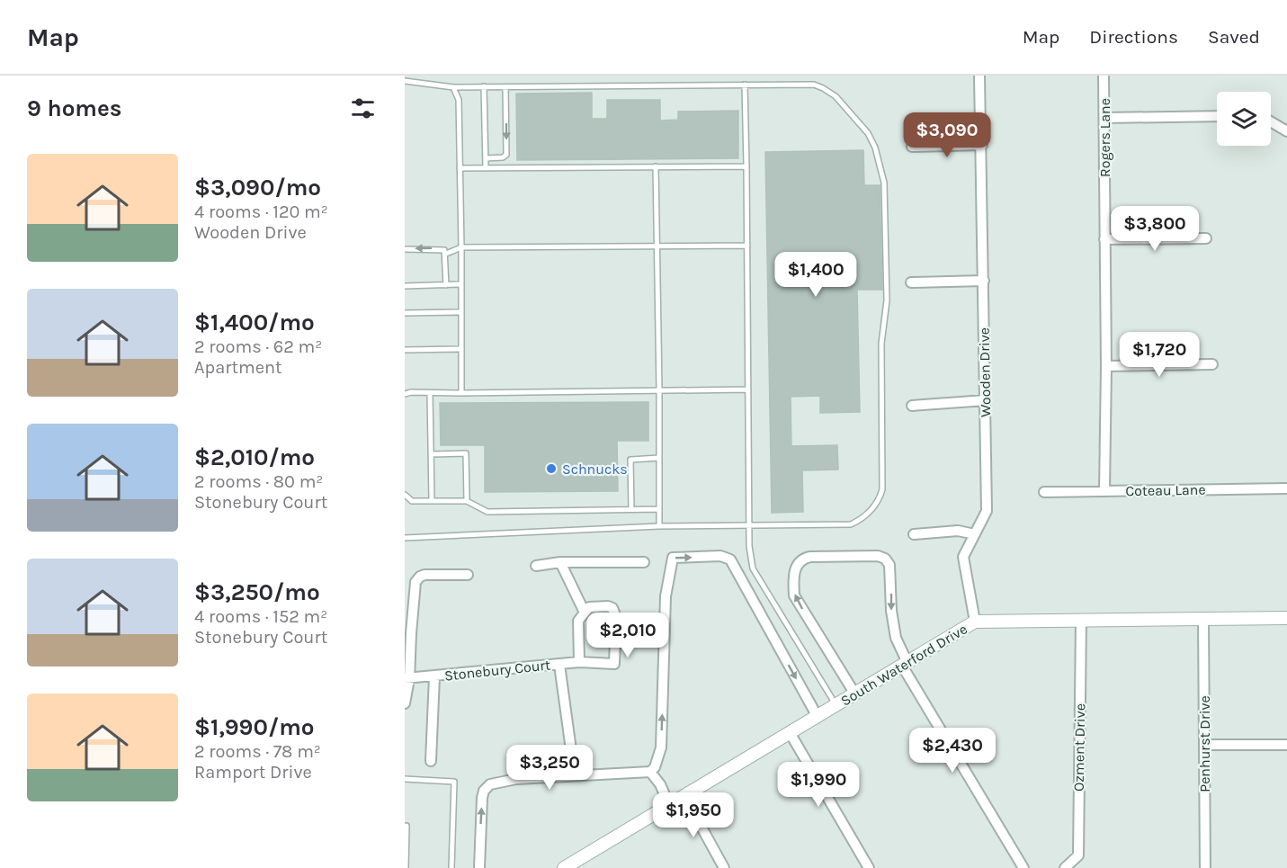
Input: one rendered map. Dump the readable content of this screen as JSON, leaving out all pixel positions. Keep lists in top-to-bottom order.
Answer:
{
  "streets": {
    "street": [
      "Rogers Lane",
      "Wooden Drive",
      "Coteau Lane",
      "South Waterford Drive",
      "Stonebury Court",
      "Penhurst Drive",
      "Ozment Drive"
    ]
  },
  "crossings": [
    ["Rogers Lane", "Coteau Lane"],
    ["Wooden Drive", "South Waterford Drive"],
    ["South Waterford Drive", "Penhurst Drive"],
    ["South Waterford Drive", "Ozment Drive"]
  ],
  "places": ["Schnucks"],
  "page": {
    "header": "Map",
    "nav": ["Map", "Directions", "Saved"],
    "heading": "9 homes",
    "price": [
      "$3,090",
      "$3,800",
      "$1,400",
      "$1,720",
      "$2,010",
      "$2,430",
      "$3,250",
      "$1,990",
      "$1,950"
    ],
    "list": [
      {
        "name": "$3,090/mo",
        "note": "4 rooms · 120 m² · Wooden Drive"
      },
      {
        "name": "$1,400/mo",
        "note": "2 rooms · 62 m² · Apartment"
      },
      {
        "name": "$2,010/mo",
        "note": "2 rooms · 80 m² · Stonebury Court"
      },
      {
        "name": "$3,250/mo",
        "note": "4 rooms · 152 m² · Stonebury Court"
      },
      {
        "name": "$1,990/mo",
        "note": "2 rooms · 78 m² · Ramport Drive"
      }
    ]
  }
}
